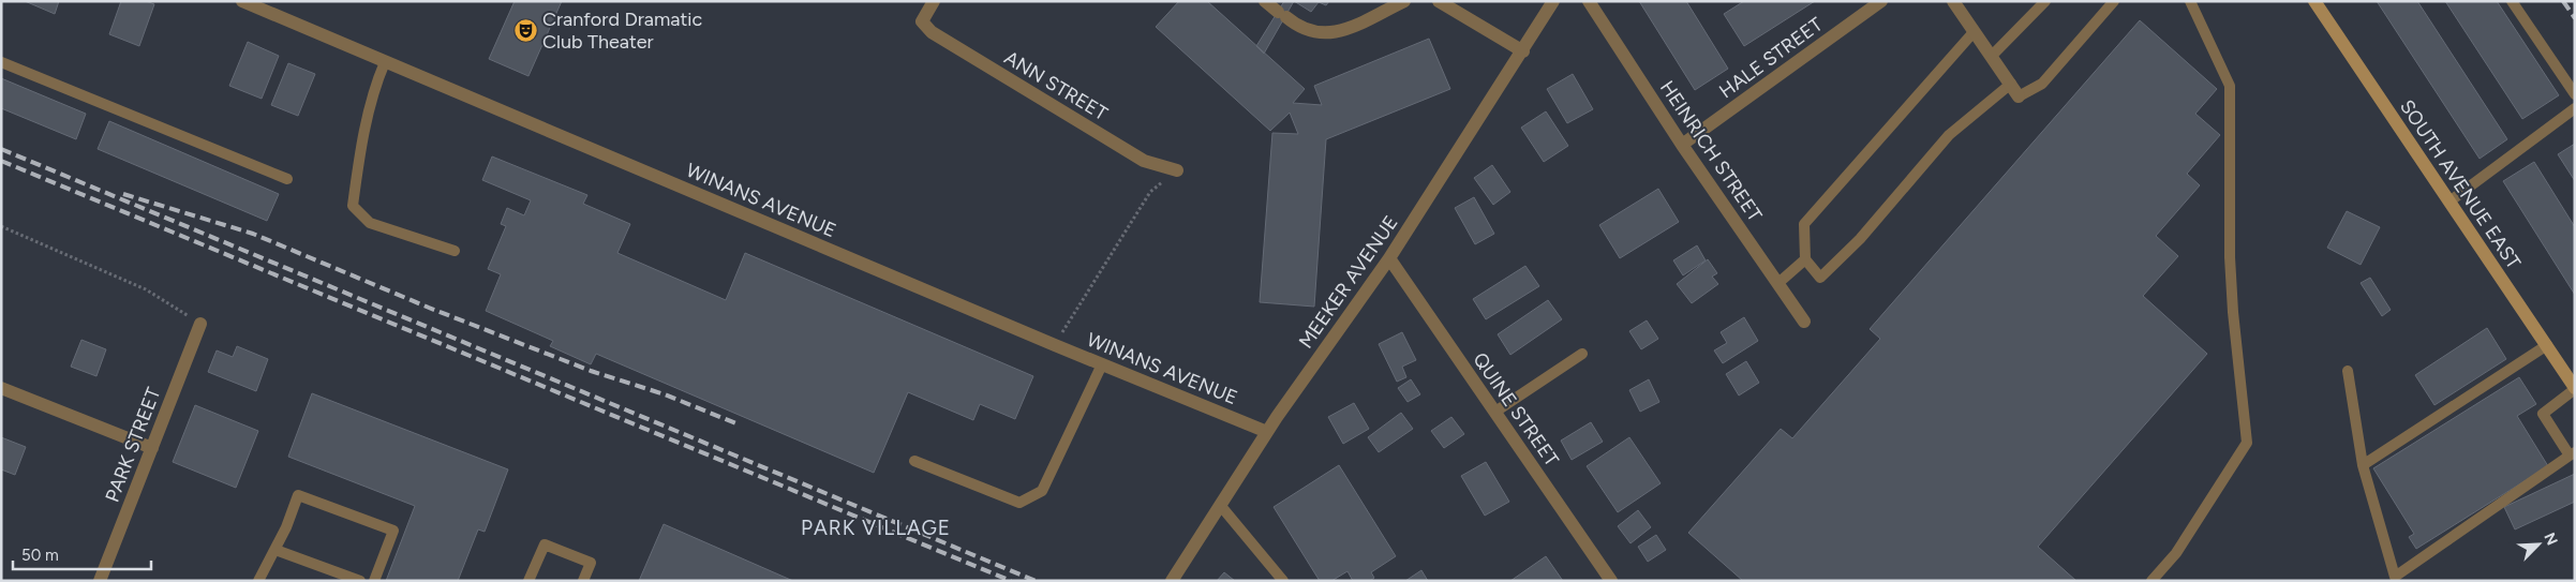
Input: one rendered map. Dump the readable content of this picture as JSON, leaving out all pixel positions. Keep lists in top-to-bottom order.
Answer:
{
  "streets": {
    "main road": ["SOUTH AVENUE EAST"],
    "street": [
      "HALE STREET",
      "ANN STREET",
      "HEINRICH STREET",
      "WINANS AVENUE",
      "MEEKER AVENUE",
      "QUINE STREET",
      "PARK STREET"
    ]
  },
  "crossings": [
    ["HALE STREET", "HEINRICH STREET"],
    ["WINANS AVENUE", "MEEKER AVENUE"],
    ["MEEKER AVENUE", "QUINE STREET"]
  ],
  "districts": ["PARK VILLAGE"],
  "places": {
    "theatre": ["Cranford Dramatic Club Theater"]
  },
  "scale_bar": "50 m",
  "north": "top right"
}
